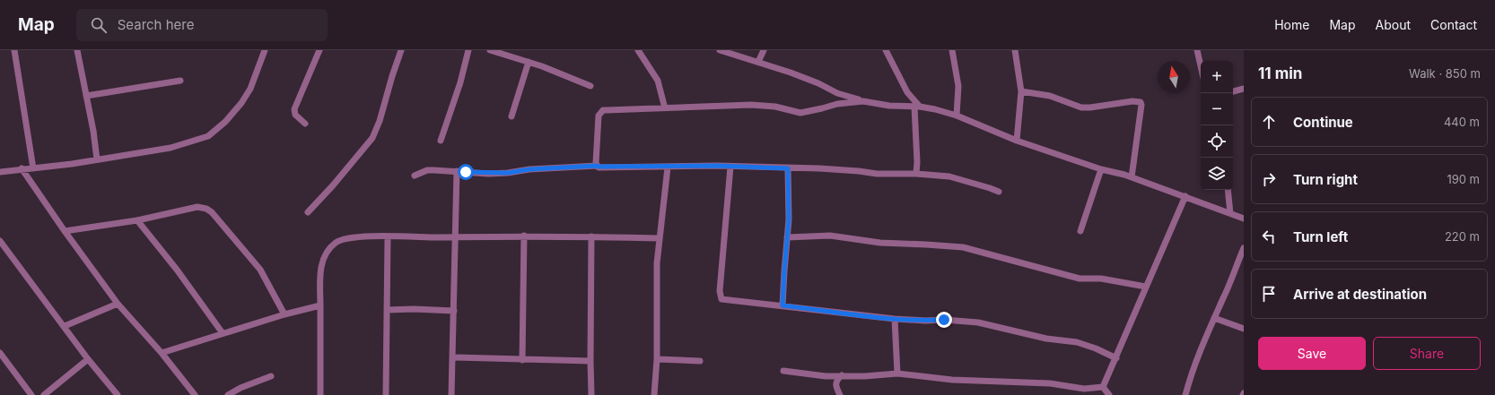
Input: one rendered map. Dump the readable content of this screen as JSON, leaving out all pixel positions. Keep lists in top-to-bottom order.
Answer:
{
  "north": "top",
  "page": {
    "header": "Map",
    "search": "Search here",
    "nav": [
      "Home",
      "Map",
      "About",
      "Contact"
    ],
    "heading": ["11 min", "Walk · 850 m"],
    "map_buttons": ["+", "−"],
    "list": [
      ["Continue", "440 m"],
      ["Turn right", "190 m"],
      ["Turn left", "220 m"],
      "Arrive at destination"
    ],
    "buttons": ["Save", "Share"]
  }
}
